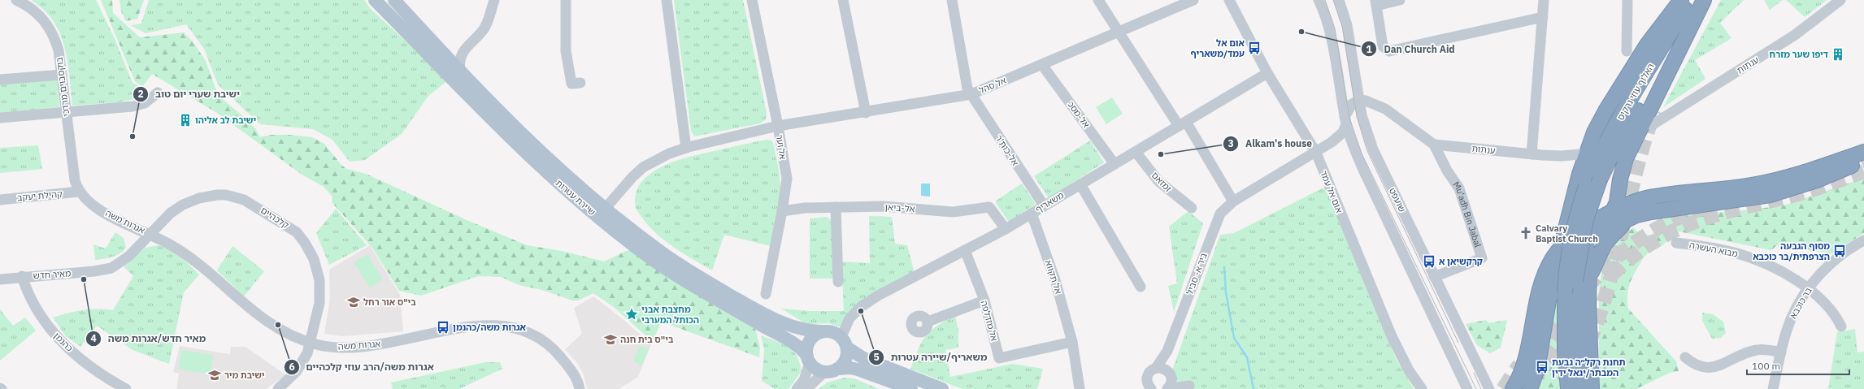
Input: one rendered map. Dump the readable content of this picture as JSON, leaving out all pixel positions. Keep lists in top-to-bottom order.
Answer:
{
  "streets": {
    "highway": ["האלוף עוזי נרקיס"],
    "main road": ["שיירת עטרות"],
    "street": [
      "ענתות",
      "אל סהל",
      "בוקסבוים מרדכי",
      "אל-מסכ",
      "אל וער",
      "אל-כות'ר",
      "זמזאם",
      "אום אל עמד",
      "קהילת יעקב",
      "שועפט",
      "משאריף",
      "אל-ביאן",
      "Mu'adh Bin Jabal",
      "קלכהיים",
      "אגרות משה",
      "מבוא העשרה",
      "ביר א- סביל",
      "מאיר חדש",
      "אל תקווא",
      "בר כוכבא",
      "אל מזדלפה",
      "כהנמן"
    ]
  },
  "crossings": [
    ["ענתות", "Mu'adh Bin Jabal"],
    ["אל סהל", "אל-מסכ"],
    ["אל סהל", "אל וער"],
    ["אל סהל", "אל-כות'ר"],
    ["אל סהל", "שיירת עטרות"],
    ["בוקסבוים מרדכי", "קהילת יעקב"],
    ["בוקסבוים מרדכי", "אגרות משה"],
    ["אל-מסכ", "משאריף"],
    ["אל וער", "אל-ביאן"],
    ["אל-כות'ר", "משאריף"],
    ["זמזאם", "משאריף"],
    ["אום אל עמד", "משאריף"],
    ["אום אל עמד", "ביר א- סביל"],
    ["קהילת יעקב", "אגרות משה"],
    ["שיירת עטרות", "משאריף"],
    ["שועפט", "Mu'adh Bin Jabal"],
    ["שועפט", "ביר א- סביל"],
    ["משאריף", "אל-ביאן"],
    ["משאריף", "אל תקווא"],
    ["משאריף", "אל מזדלפה"],
    ["קלכהיים", "אגרות משה"],
    ["קלכהיים", "מאיר חדש"],
    ["אגרות משה", "מאיר חדש"],
    ["מבוא העשרה", "בר כוכבא"],
    ["מאיר חדש", "כהנמן"],
    ["אל תקווא", "אל מזדלפה"]
  ],
  "places": {
    "other": [
      "Dan Church Aid",
      "ישיבת שערי יום טוב",
      "Alkam's house",
      "מאיר חדש/אגרות משה",
      "משאריף/שיירה עטרות",
      "אגרות משה/הרב עוזי קלכהיים"
    ],
    "bus stop": [
      "אום אל עמד/משאריף",
      "מסוף הגבעה הצרפתית/בר כוכבא",
      "קרקשיאן א",
      "אגרות משה/כהנמן",
      "תחנת רקל״ה גבעת המבתר/יגאל ידין"
    ],
    "building": ["דיפו שער מזרח", "ישיבת לב אליהו"],
    "church": ["Calvary Baptist Church"],
    "school or university": ["בי\"ס אור רחל", "בי\"ס בית חנה", "ישיבת מיר"],
    "place": ["מחצבת אבני הכותל המערבי"]
  },
  "scale_bar": "100 m"
}
